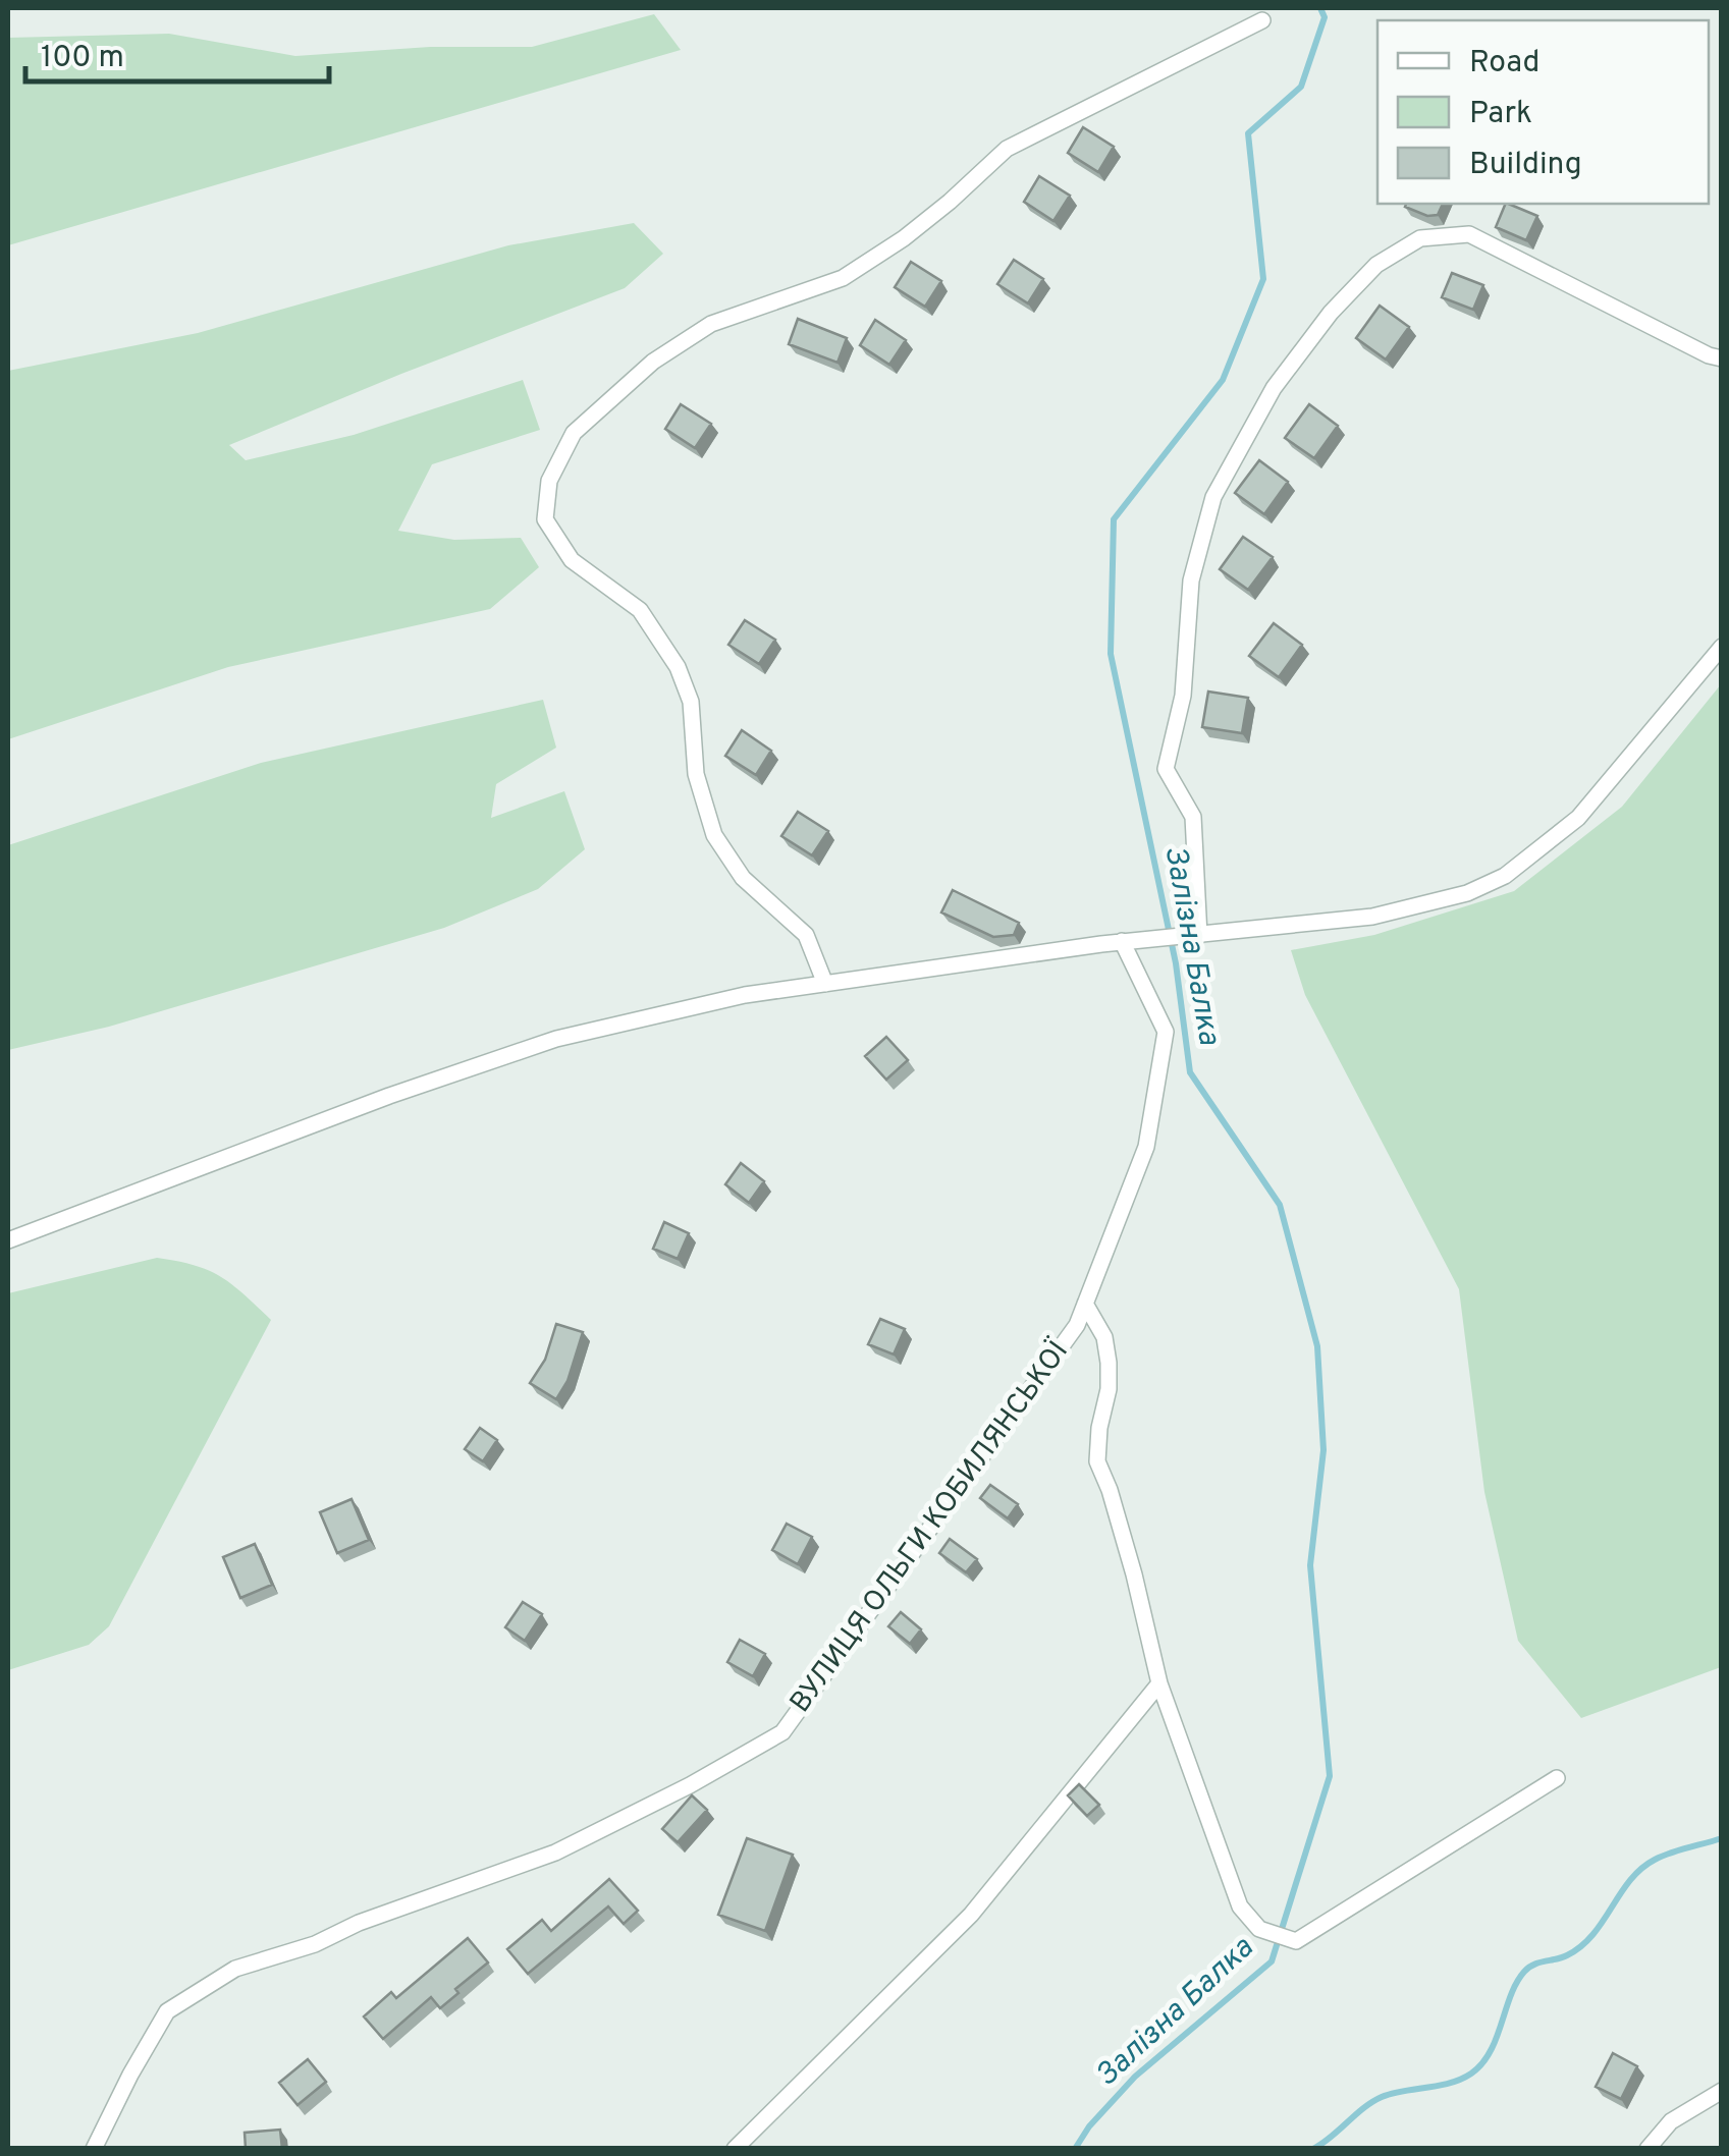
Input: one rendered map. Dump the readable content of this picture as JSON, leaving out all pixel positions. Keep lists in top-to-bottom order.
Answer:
{
  "streets": {
    "street": ["ВУЛИЦЯ ОЛЬГИ КОБИЛЯНСЬКОЇ"]
  },
  "water": ["Залізна Балка"],
  "legend": ["Road", "Park", "Building"],
  "scale_bar": "100 m"
}
